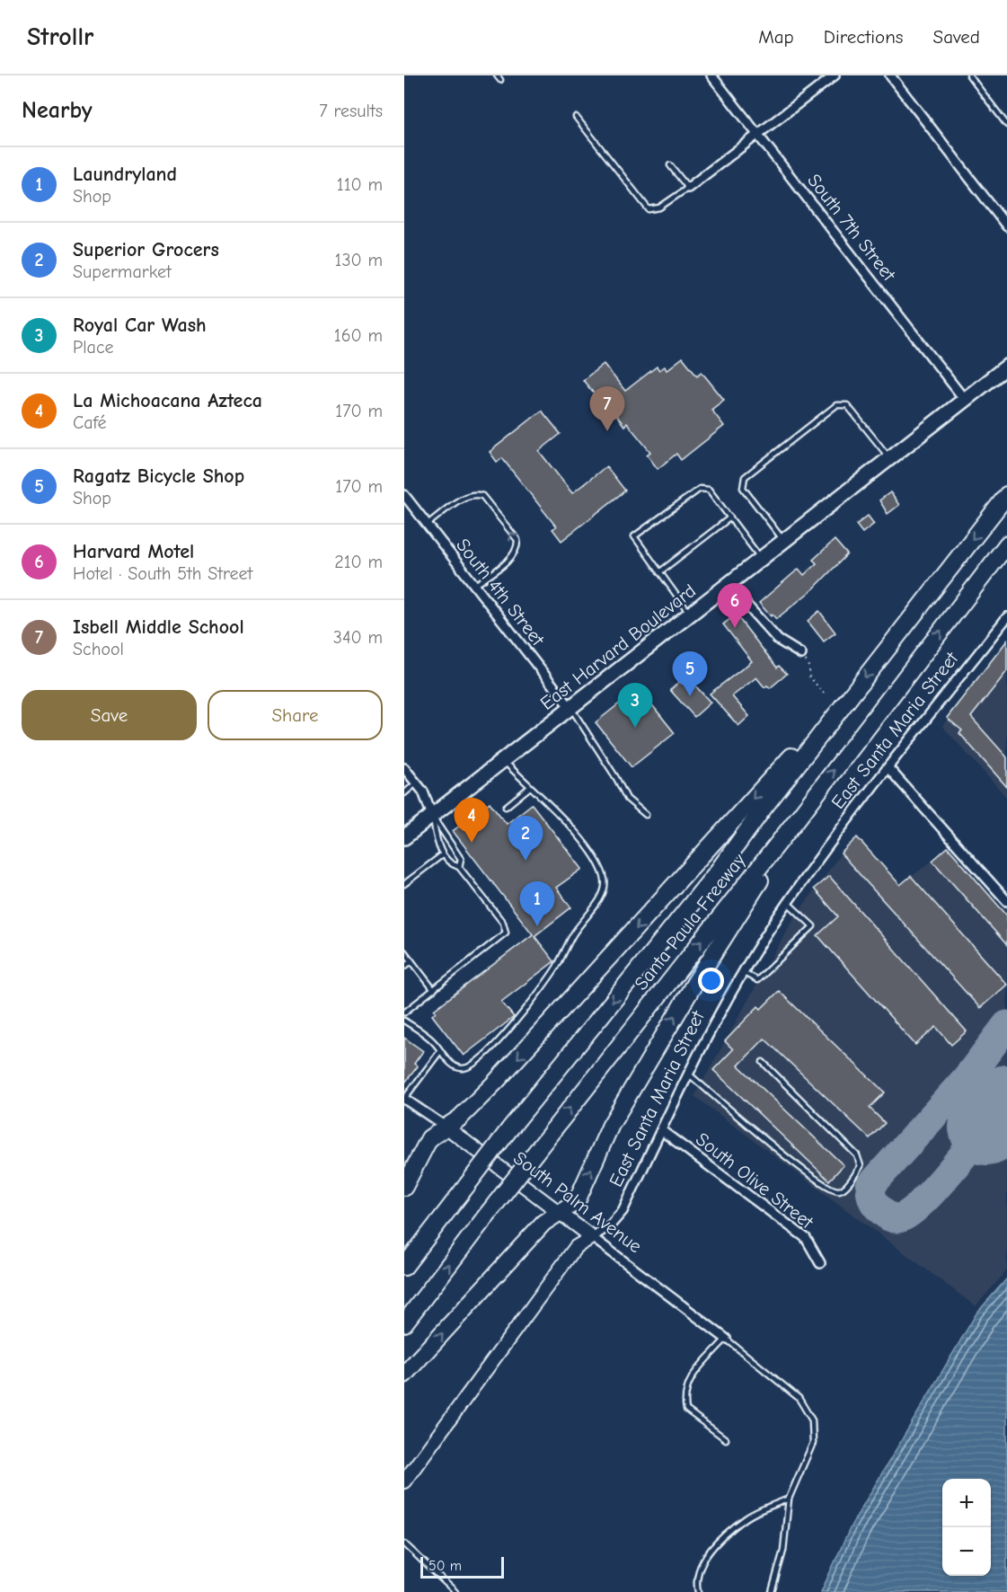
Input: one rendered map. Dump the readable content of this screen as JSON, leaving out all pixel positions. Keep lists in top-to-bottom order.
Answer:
{
  "streets": {
    "highway": ["Santa Paula Freeway"],
    "main road": ["East Harvard Boulevard"],
    "street": [
      "South 7th Street",
      "South 4th Street",
      "East Santa Maria Street",
      "South Olive Street",
      "South Palm Avenue"
    ]
  },
  "crossings": [
    ["South 7th Street", "East Harvard Boulevard"],
    ["South 4th Street", "East Harvard Boulevard"],
    ["East Santa Maria Street", "South Olive Street"],
    ["East Santa Maria Street", "South Palm Avenue"]
  ],
  "scale_bar": "50 m",
  "page": {
    "header": "Strollr",
    "nav": ["Map", "Directions", "Saved"],
    "heading": ["Nearby", "7 results"],
    "list": [
      {
        "mark": "1",
        "name": "Laundryland",
        "note": "Shop",
        "value": "110 m"
      },
      {
        "mark": "2",
        "name": "Superior Grocers",
        "note": "Supermarket",
        "value": "130 m"
      },
      {
        "mark": "3",
        "name": "Royal Car Wash",
        "note": "Place",
        "value": "160 m"
      },
      {
        "mark": "4",
        "name": "La Michoacana Azteca",
        "note": "Café",
        "value": "170 m"
      },
      {
        "mark": "5",
        "name": "Ragatz Bicycle Shop",
        "note": "Shop",
        "value": "170 m"
      },
      {
        "mark": "6",
        "name": "Harvard Motel",
        "note": "Hotel · South 5th Street",
        "value": "210 m"
      },
      {
        "mark": "7",
        "name": "Isbell Middle School",
        "note": "School",
        "value": "340 m"
      }
    ],
    "pins": [
      "7",
      "6",
      "5",
      "3",
      "4",
      "2",
      "1"
    ],
    "buttons": ["Save", "Share"],
    "map_buttons": ["+", "−"],
    "scale": "50 m"
  }
}
